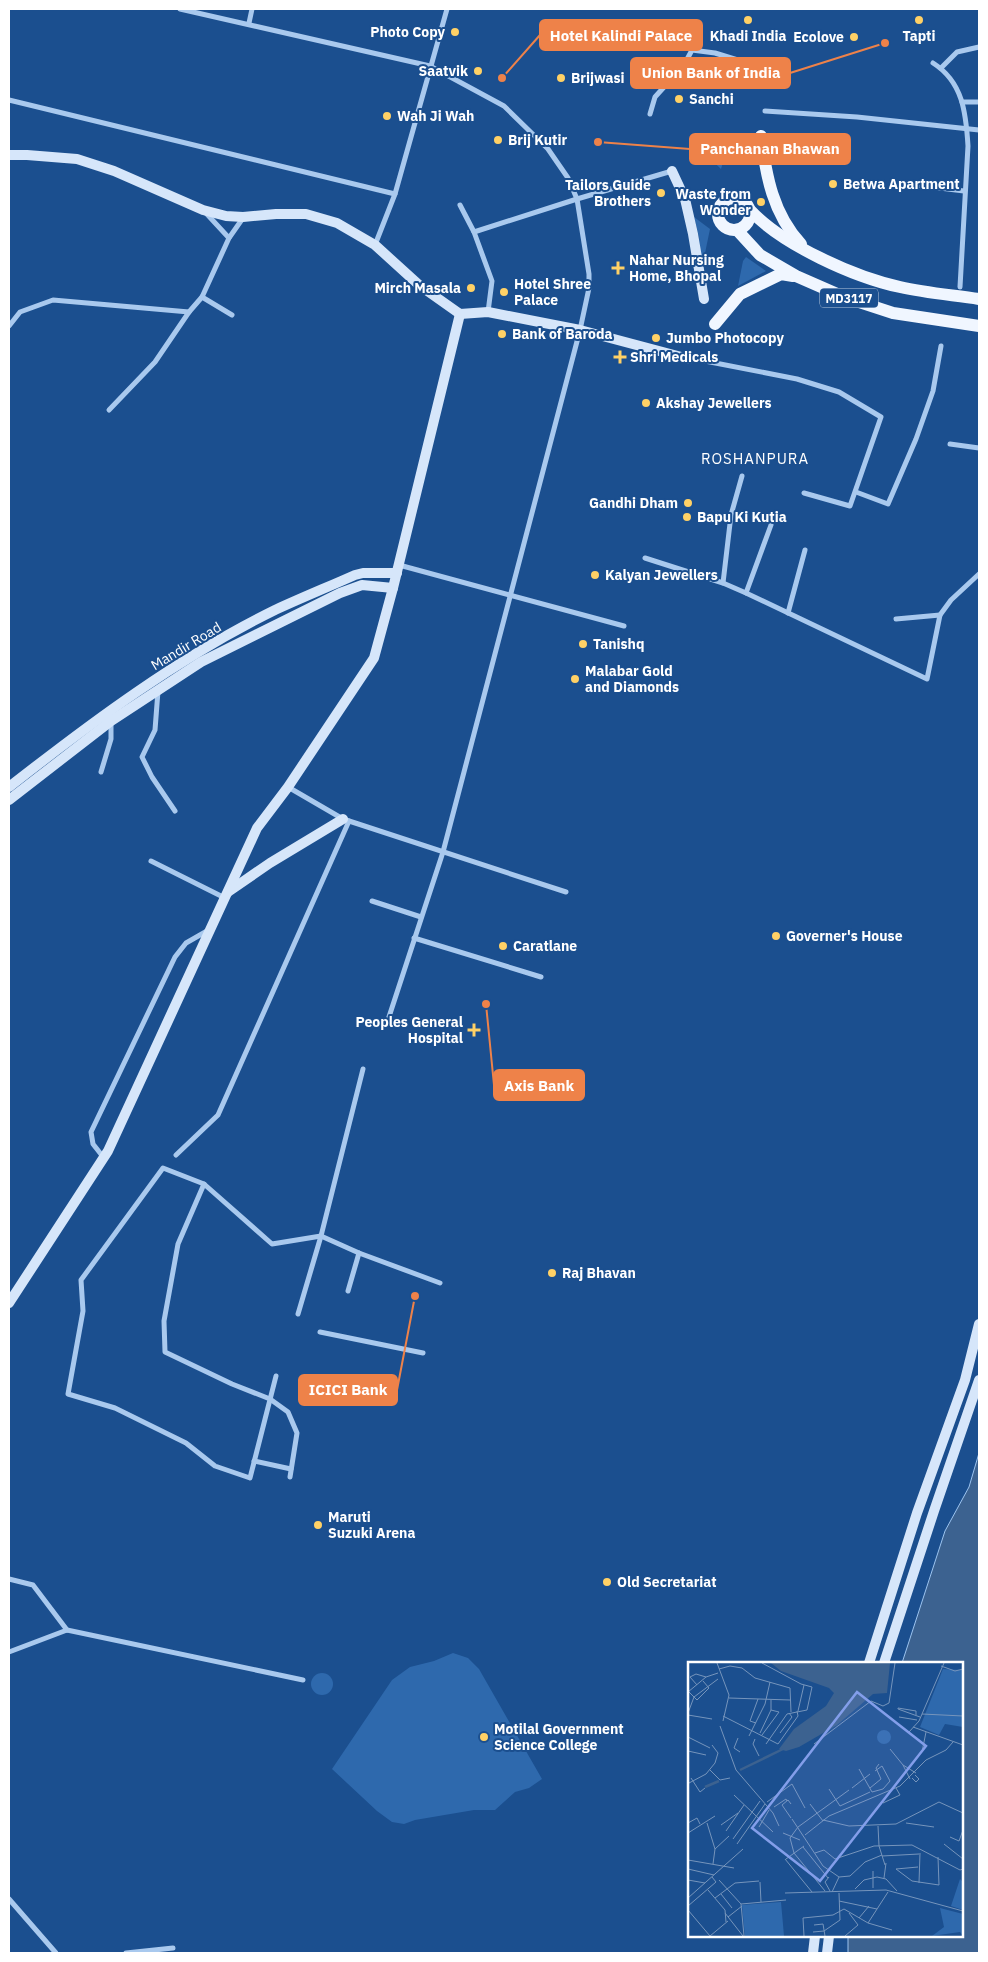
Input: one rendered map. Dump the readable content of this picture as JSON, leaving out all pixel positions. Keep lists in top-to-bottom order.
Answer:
{
  "streets": {
    "main road": ["MD3117"],
    "street": ["Mandir Road"]
  },
  "districts": ["ROSHANPURA"],
  "places": {
    "other": [
      "Khadi India",
      "Tapti",
      "Photo Copy",
      "Ecolove",
      "Union Bank of India",
      "Saatvik",
      "Hotel Kalindi Palace",
      "Brijwasi",
      "Sanchi",
      "Wah Ji Wah",
      "Brij Kutir",
      "Panchanan Bhawan",
      "Betwa Apartment",
      "Tailors Guide Brothers",
      "Waste from Wonder",
      "Mirch Masala",
      "Hotel Shree Palace",
      "Bank of Baroda",
      "Jumbo Photocopy",
      "Akshay Jewellers",
      "Gandhi Dham",
      "Bapu Ki Kutia",
      "Kalyan Jewellers",
      "Tanishq",
      "Malabar Gold and Diamonds",
      "Governer's House",
      "Caratlane",
      "Axis Bank",
      "Raj Bhavan",
      "ICICI Bank",
      "Maruti Suzuki Arena",
      "Old Secretariat",
      "Motilal Government Science College"
    ],
    "health": ["Nahar Nursing Home, Bhopal", "Shri Medicals", "Peoples General Hospital"]
  }
}
